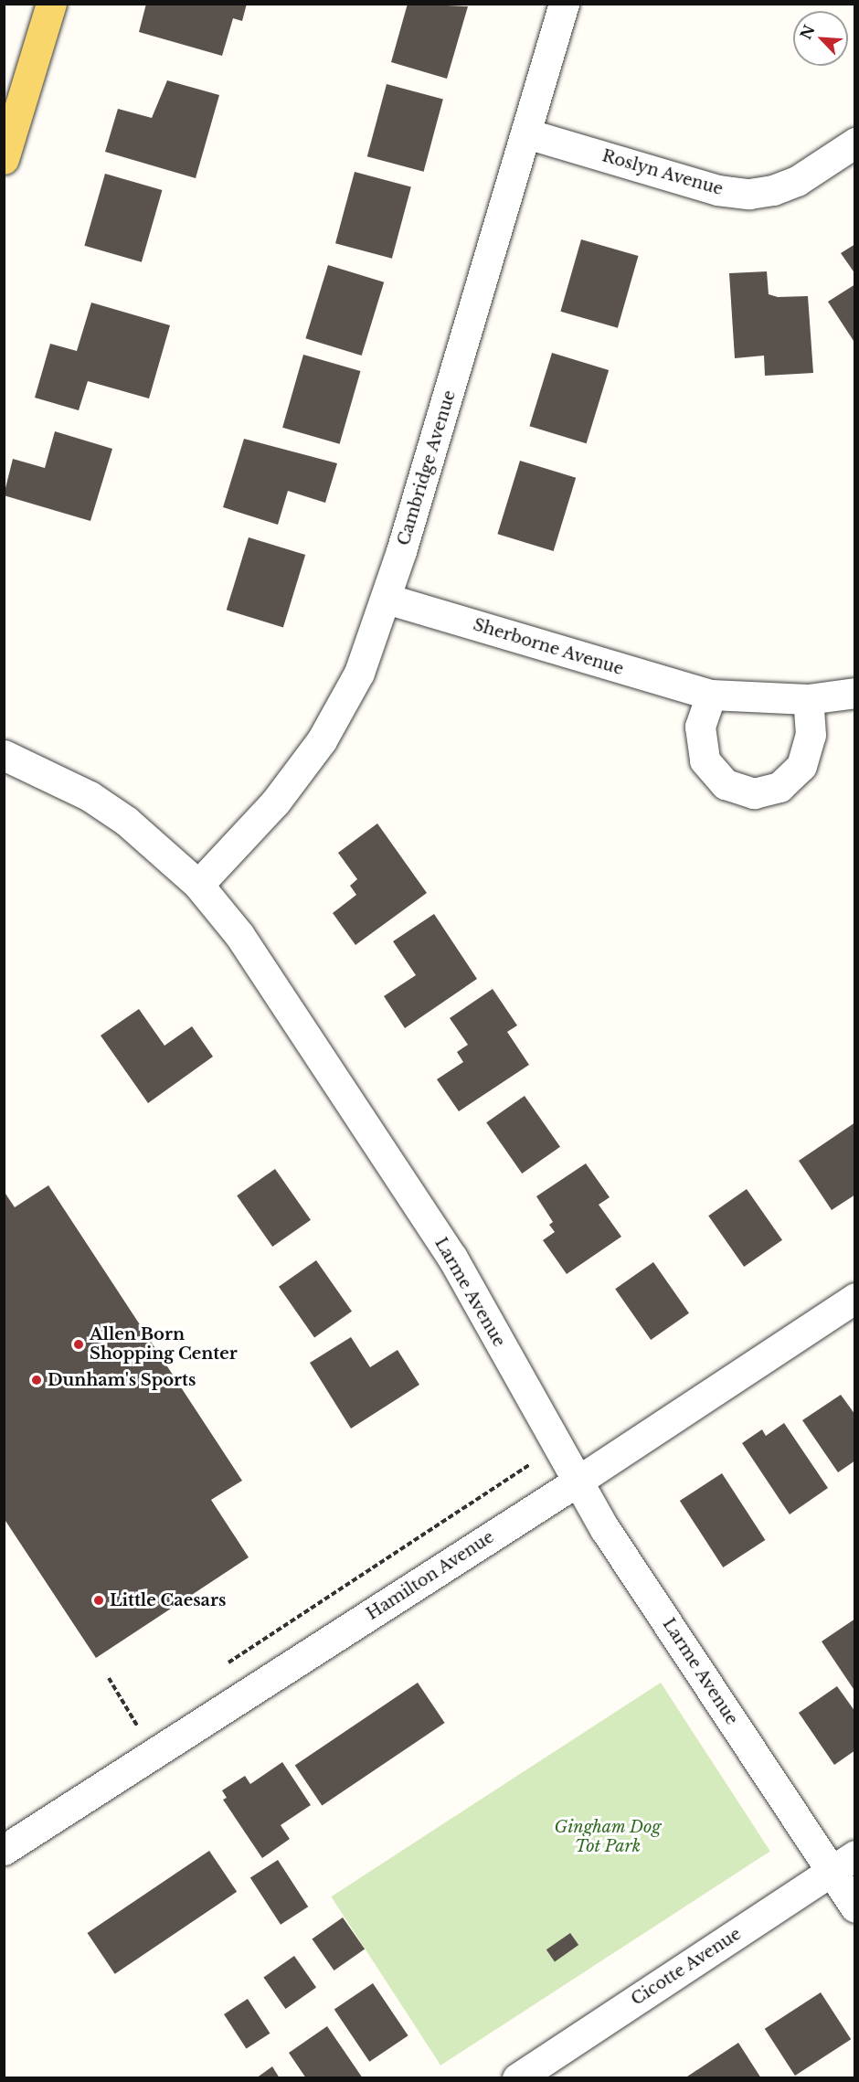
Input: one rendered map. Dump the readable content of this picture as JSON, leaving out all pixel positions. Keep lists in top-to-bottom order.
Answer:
{
  "streets": {
    "street": [
      "Roslyn Avenue",
      "Cambridge Avenue",
      "Sherborne Avenue",
      "Larme Avenue",
      "Hamilton Avenue",
      "Cicotte Avenue"
    ]
  },
  "crossings": [
    ["Roslyn Avenue", "Cambridge Avenue"],
    ["Cambridge Avenue", "Sherborne Avenue"],
    ["Cambridge Avenue", "Larme Avenue"],
    ["Larme Avenue", "Hamilton Avenue"],
    ["Larme Avenue", "Cicotte Avenue"]
  ],
  "parks": ["Gingham Dog Tot Park"],
  "places": ["Allen Born Shopping Center", "Dunham's Sports", "Little Caesars"],
  "north": "top left"
}
